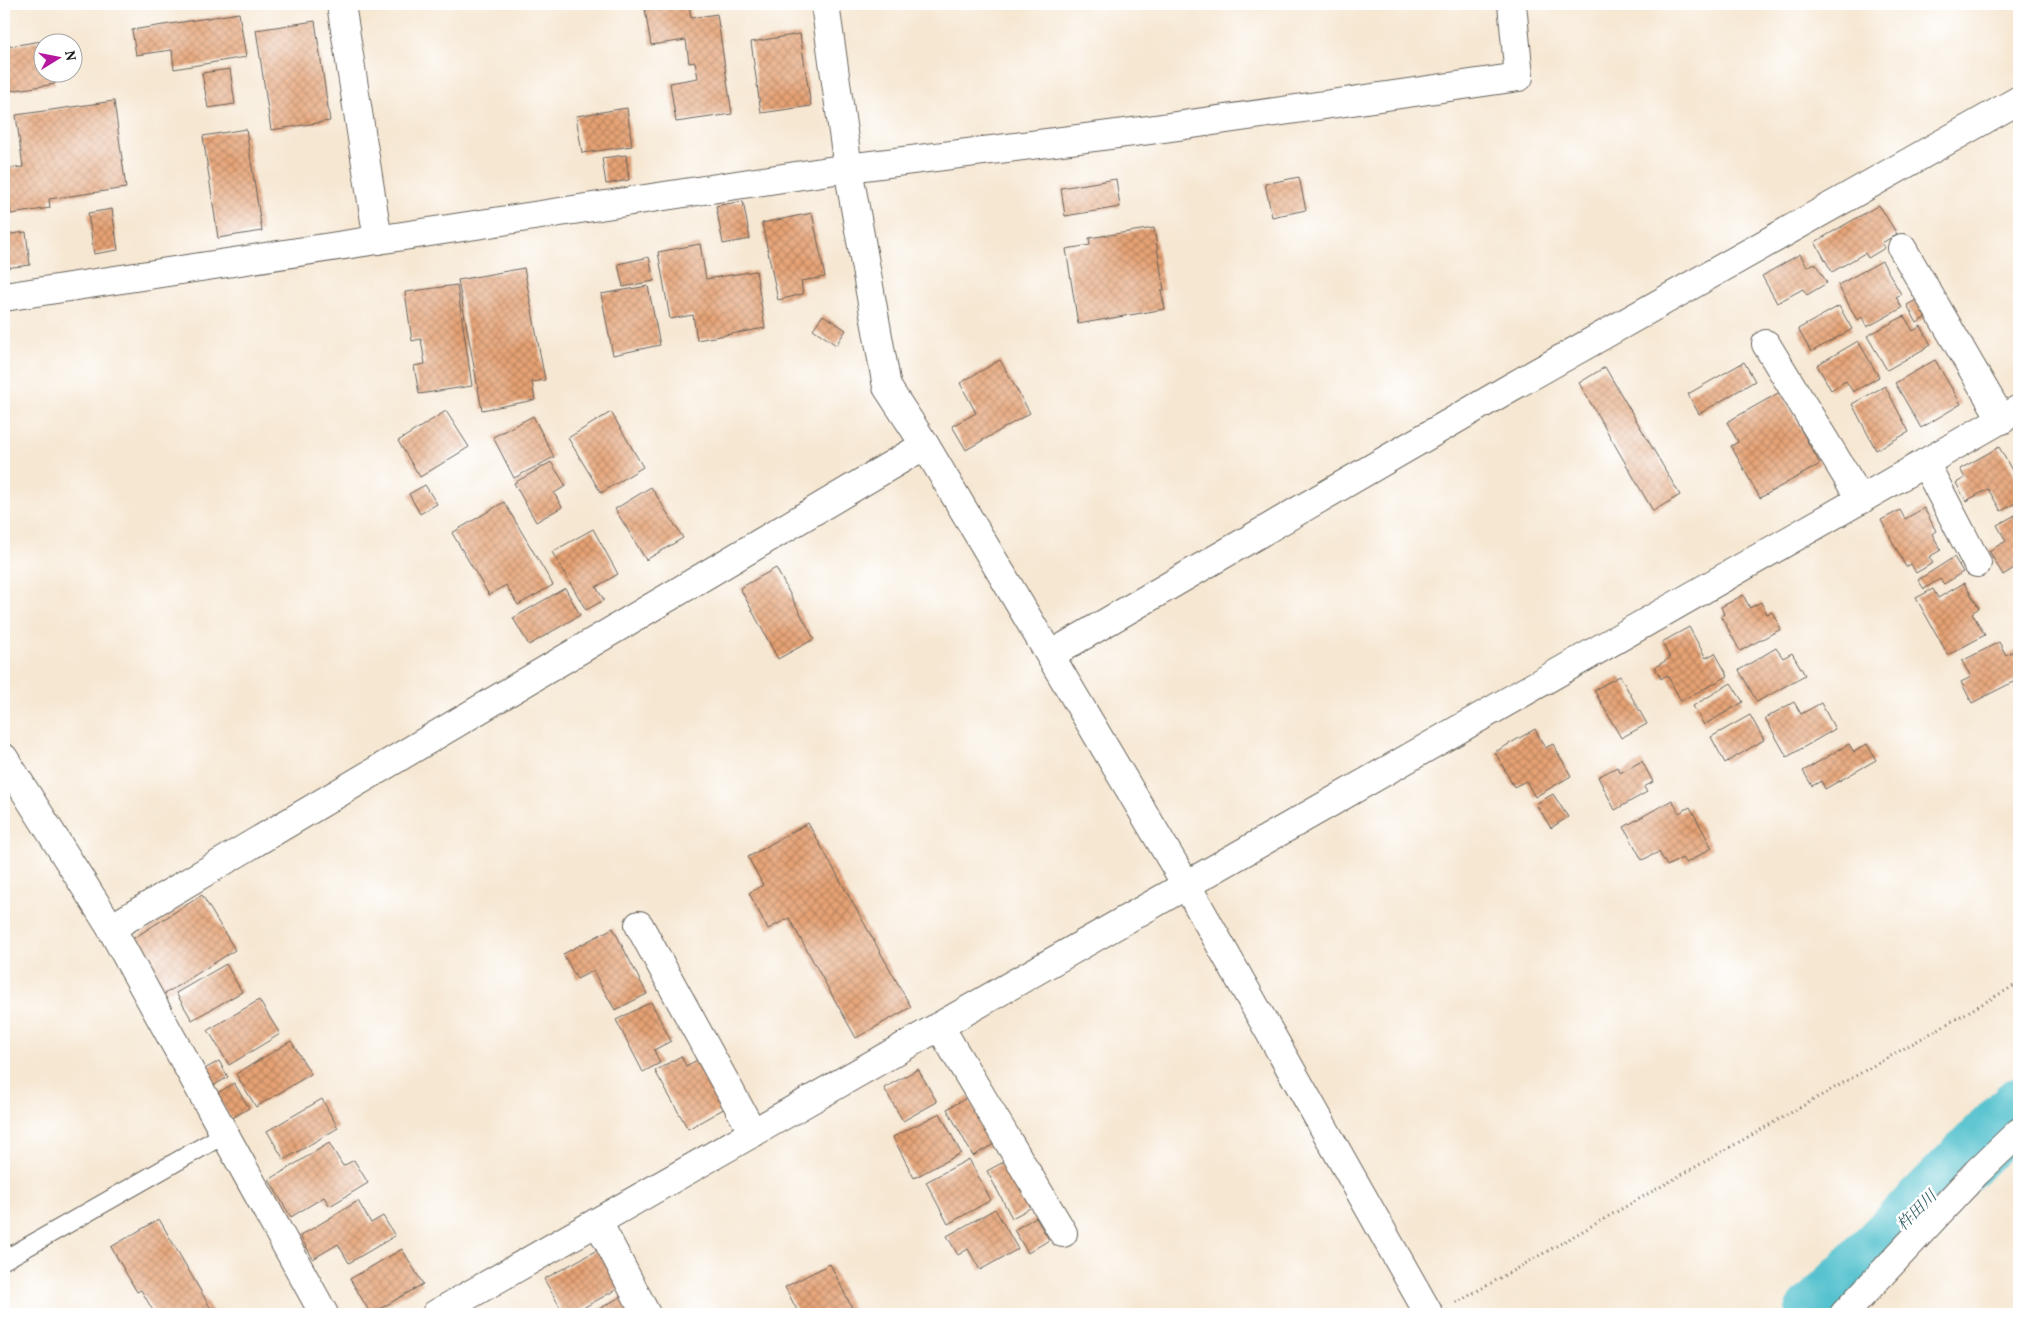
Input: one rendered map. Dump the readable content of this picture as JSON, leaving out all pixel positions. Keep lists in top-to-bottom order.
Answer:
{
  "water": ["杵田川"],
  "north": "right"
}
